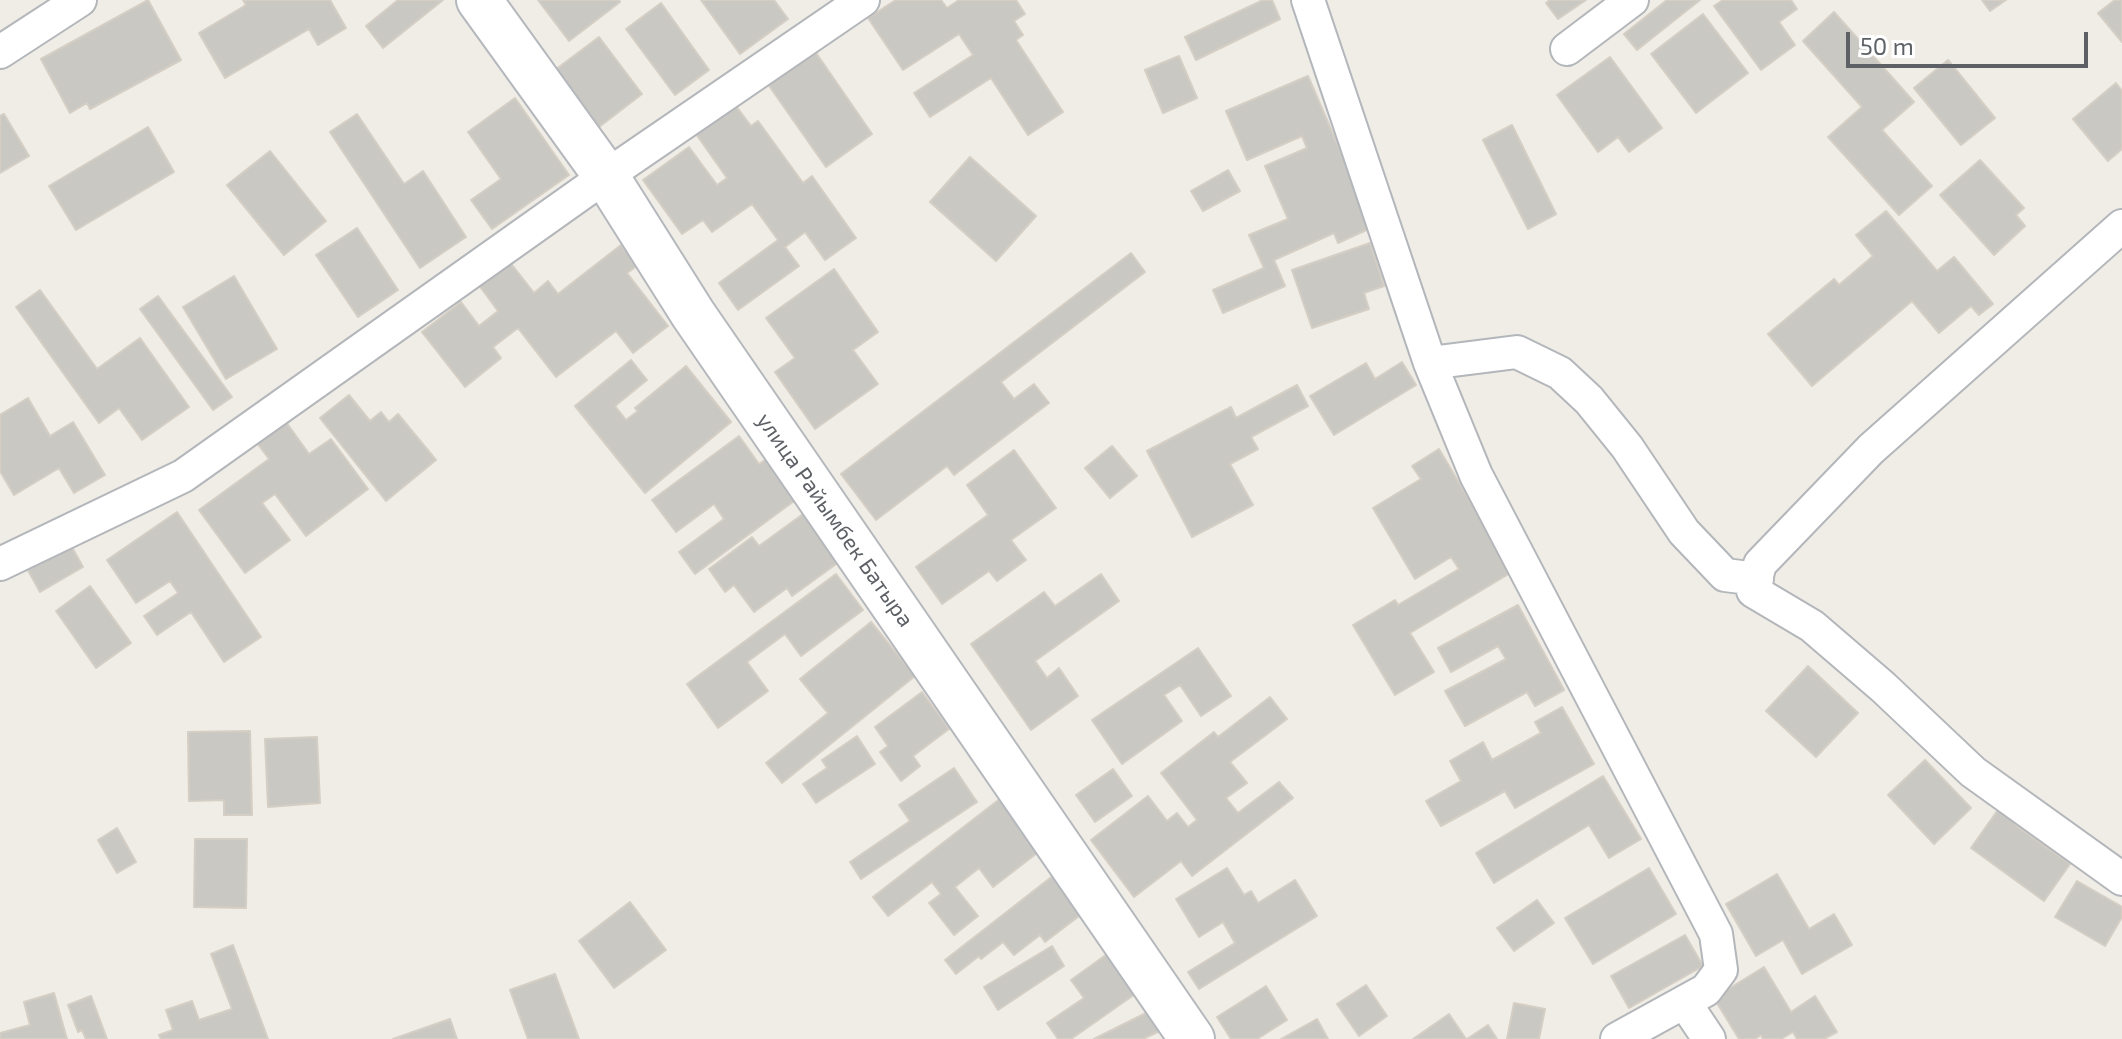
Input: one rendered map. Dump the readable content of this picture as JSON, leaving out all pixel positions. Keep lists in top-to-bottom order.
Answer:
{
  "streets": {
    "street": ["улица Райымбек Батыра"]
  },
  "scale_bar": "50 m"
}
